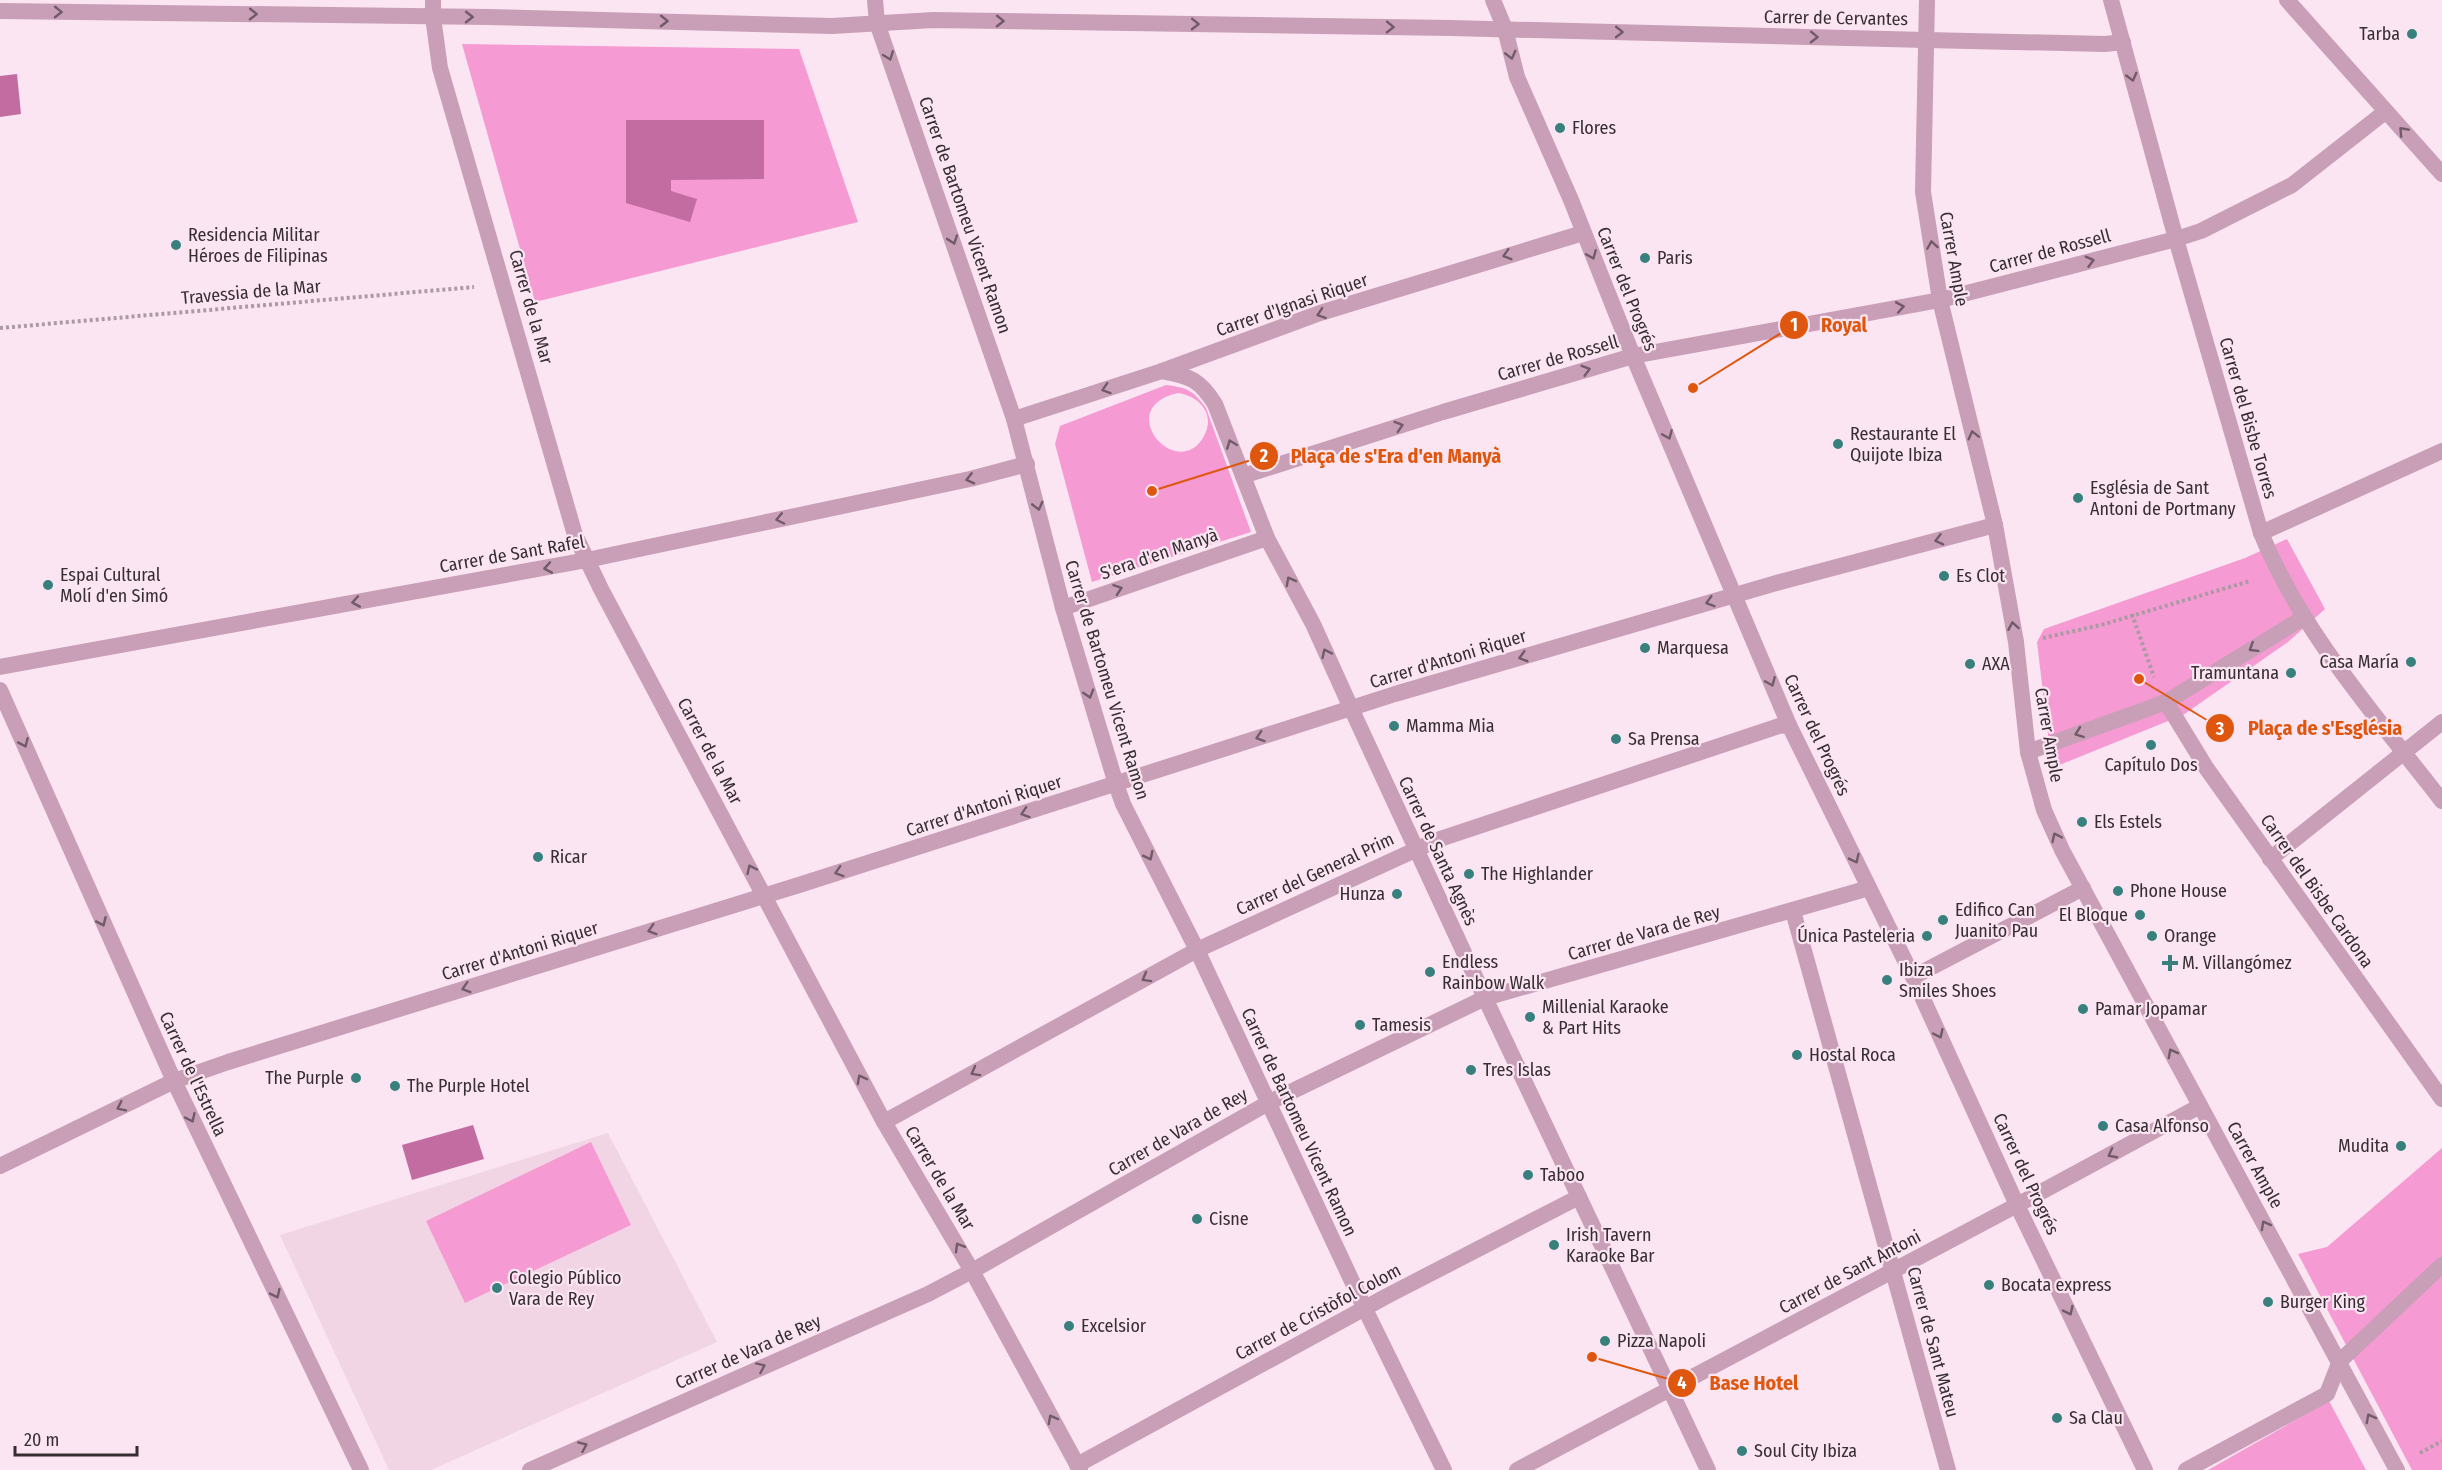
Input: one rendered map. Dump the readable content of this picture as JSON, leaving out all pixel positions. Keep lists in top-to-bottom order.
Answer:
{
  "streets": {
    "street": [
      "Carrer de Cervantes",
      "Carrer de Bartomeu Vicent Ramon",
      "Carrer de Rossell",
      "Carrer Ample",
      "Carrer del Progrés",
      "Carrer d'Ignasi Riquer",
      "Carrer de la Mar",
      "Carrer del Bisbe Torres",
      "Carrer de Sant Rafel",
      "S'era d'en Manyà",
      "Carrer d'Antoni Riquer",
      "Carrer de Santa Agnès",
      "Carrer del General Prim",
      "Carrer del Bisbe Cardona",
      "Carrer de Vara de Rey",
      "Carrer de l'Estrella",
      "Carrer de Sant Antoni",
      "Carrer de Cristòfol Colom",
      "Carrer de Sant Mateu"
    ],
    "path": ["Travessia de la Mar"]
  },
  "crossings": [
    ["Carrer de Cervantes", "Carrer de Bartomeu Vicent Ramon"],
    ["Carrer de Cervantes", "Carrer Ample"],
    ["Carrer de Cervantes", "Carrer del Progrés"],
    ["Carrer de Cervantes", "Carrer de la Mar"],
    ["Carrer de Cervantes", "Carrer del Bisbe Torres"],
    ["Carrer de Bartomeu Vicent Ramon", "Carrer d'Ignasi Riquer"],
    ["Carrer de Bartomeu Vicent Ramon", "Carrer de Sant Rafel"],
    ["Carrer de Bartomeu Vicent Ramon", "S'era d'en Manyà"],
    ["Carrer de Bartomeu Vicent Ramon", "Carrer d'Antoni Riquer"],
    ["Carrer de Bartomeu Vicent Ramon", "Carrer del General Prim"],
    ["Carrer de Bartomeu Vicent Ramon", "Carrer de Vara de Rey"],
    ["Carrer de Bartomeu Vicent Ramon", "Carrer de Cristòfol Colom"],
    ["Carrer de Rossell", "Carrer Ample"],
    ["Carrer de Rossell", "Carrer del Progrés"],
    ["Carrer de Rossell", "Carrer del Bisbe Torres"],
    ["Carrer de Rossell", "Carrer de Santa Agnès"],
    ["Carrer Ample", "Carrer d'Antoni Riquer"],
    ["Carrer Ample", "Carrer de Sant Antoni"],
    ["Carrer del Progrés", "Carrer d'Ignasi Riquer"],
    ["Carrer del Progrés", "Carrer d'Antoni Riquer"],
    ["Carrer del Progrés", "Carrer del General Prim"],
    ["Carrer del Progrés", "Carrer de Vara de Rey"],
    ["Carrer del Progrés", "Carrer de Sant Antoni"],
    ["Travessia de la Mar", "Carrer de la Mar"],
    ["Carrer d'Ignasi Riquer", "Carrer de Santa Agnès"],
    ["Carrer de la Mar", "Carrer de Sant Rafel"],
    ["Carrer de la Mar", "Carrer d'Antoni Riquer"],
    ["Carrer de la Mar", "Carrer del General Prim"],
    ["Carrer de la Mar", "Carrer de Vara de Rey"],
    ["Carrer de la Mar", "Carrer de Cristòfol Colom"],
    ["S'era d'en Manyà", "Carrer de Santa Agnès"],
    ["Carrer d'Antoni Riquer", "Carrer de Santa Agnès"],
    ["Carrer d'Antoni Riquer", "Carrer de l'Estrella"],
    ["Carrer de Santa Agnès", "Carrer del General Prim"],
    ["Carrer de Santa Agnès", "Carrer de Vara de Rey"],
    ["Carrer de Santa Agnès", "Carrer de Sant Antoni"],
    ["Carrer de Santa Agnès", "Carrer de Cristòfol Colom"],
    ["Carrer de Vara de Rey", "Carrer de Sant Mateu"],
    ["Carrer de Sant Antoni", "Carrer de Sant Mateu"]
  ],
  "one_way": [
    "Carrer de Cervantes",
    "Carrer de Bartomeu Vicent Ramon",
    "Carrer de Rossell",
    "Carrer Ample",
    "Carrer del Progrés",
    "Carrer d'Ignasi Riquer",
    "Carrer de la Mar",
    "Carrer de Sant Rafel",
    "S'era d'en Manyà",
    "Carrer d'Antoni Riquer",
    "Carrer del General Prim",
    "Carrer de l'Estrella"
  ],
  "places": {
    "other": [
      "Tarba",
      "Flores",
      "Residencia Militar Héroes de Filipinas",
      "Paris",
      "Royal",
      "Restaurante El Quijote Ibiza",
      "Plaça de s'Era d'en Manyà",
      "Església de Sant Antoni de Portmany",
      "Es Clot",
      "Espai Cultural Molí d'en Simó",
      "Marquesa",
      "Casa María",
      "AXA",
      "Tramuntana",
      "Plaça de s'Església",
      "Mamma Mia",
      "Sa Prensa",
      "Capítulo Dos",
      "Els Estels",
      "Ricar",
      "The Highlander",
      "Phone House",
      "Hunza",
      "El Bloque",
      "Edifico Can Juanito Pau",
      "Única Pasteleria",
      "Orange",
      "Endless Rainbow Walk",
      "Ibiza Smiles Shoes",
      "Pamar Jopamar",
      "Millenial Karaoke & Part Hits",
      "Tamesis",
      "Hostal Roca",
      "Tres Islas",
      "The Purple",
      "The Purple Hotel",
      "Casa Alfonso",
      "Mudita",
      "Taboo",
      "Cisne",
      "Irish Tavern Karaoke Bar",
      "Bocata express",
      "Colegio Público Vara de Rey",
      "Burger King",
      "Excelsior",
      "Pizza Napoli",
      "Base Hotel",
      "Sa Clau",
      "Soul City Ibiza"
    ],
    "health": ["M. Villangómez"]
  },
  "scale_bar": "20 m"
}
